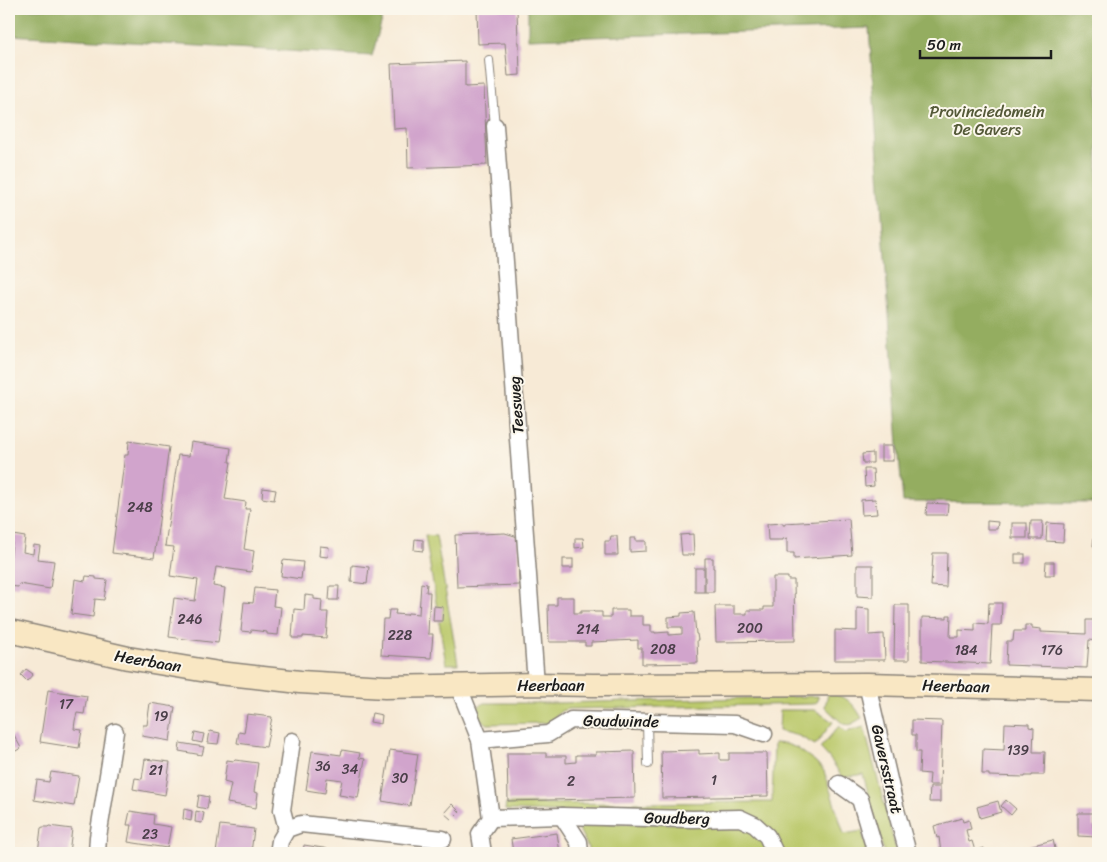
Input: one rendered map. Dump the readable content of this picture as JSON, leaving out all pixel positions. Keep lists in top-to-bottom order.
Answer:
{
  "streets": {
    "street": [
      "Teesweg",
      "Heerbaan",
      "Goudwinde",
      "Gaversstraat",
      "Goudberg"
    ]
  },
  "crossings": [
    ["Teesweg", "Heerbaan"],
    ["Heerbaan", "Gaversstraat"]
  ],
  "parks": ["Provinciedomein De Gavers"],
  "house_numbers": [
    "248",
    "246",
    "200",
    "214",
    "228",
    "208",
    "184",
    "176",
    "17",
    "19",
    "139",
    "36",
    "34",
    "21",
    "30",
    "1",
    "2",
    "23"
  ],
  "scale_bar": "50 m"
}
